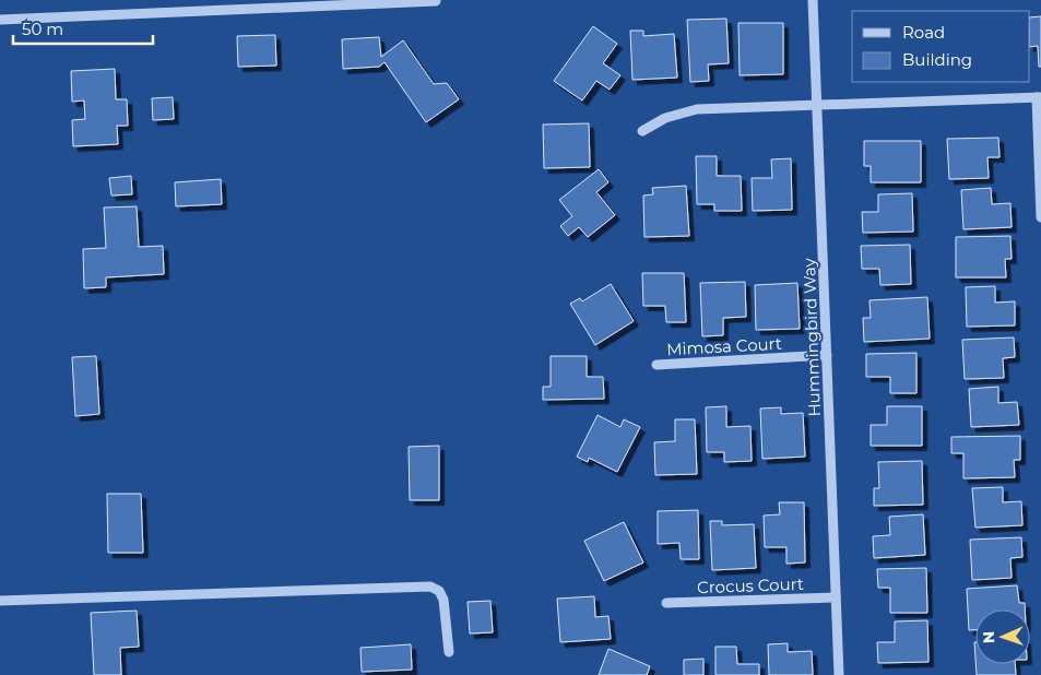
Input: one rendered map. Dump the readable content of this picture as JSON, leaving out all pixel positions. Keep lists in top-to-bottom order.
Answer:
{
  "streets": {
    "street": ["Hummingbird Way", "Mimosa Court", "Crocus Court"]
  },
  "crossings": [
    ["Hummingbird Way", "Mimosa Court"],
    ["Hummingbird Way", "Crocus Court"]
  ],
  "legend": ["Road", "Building"],
  "scale_bar": "50 m",
  "north": "left"
}
